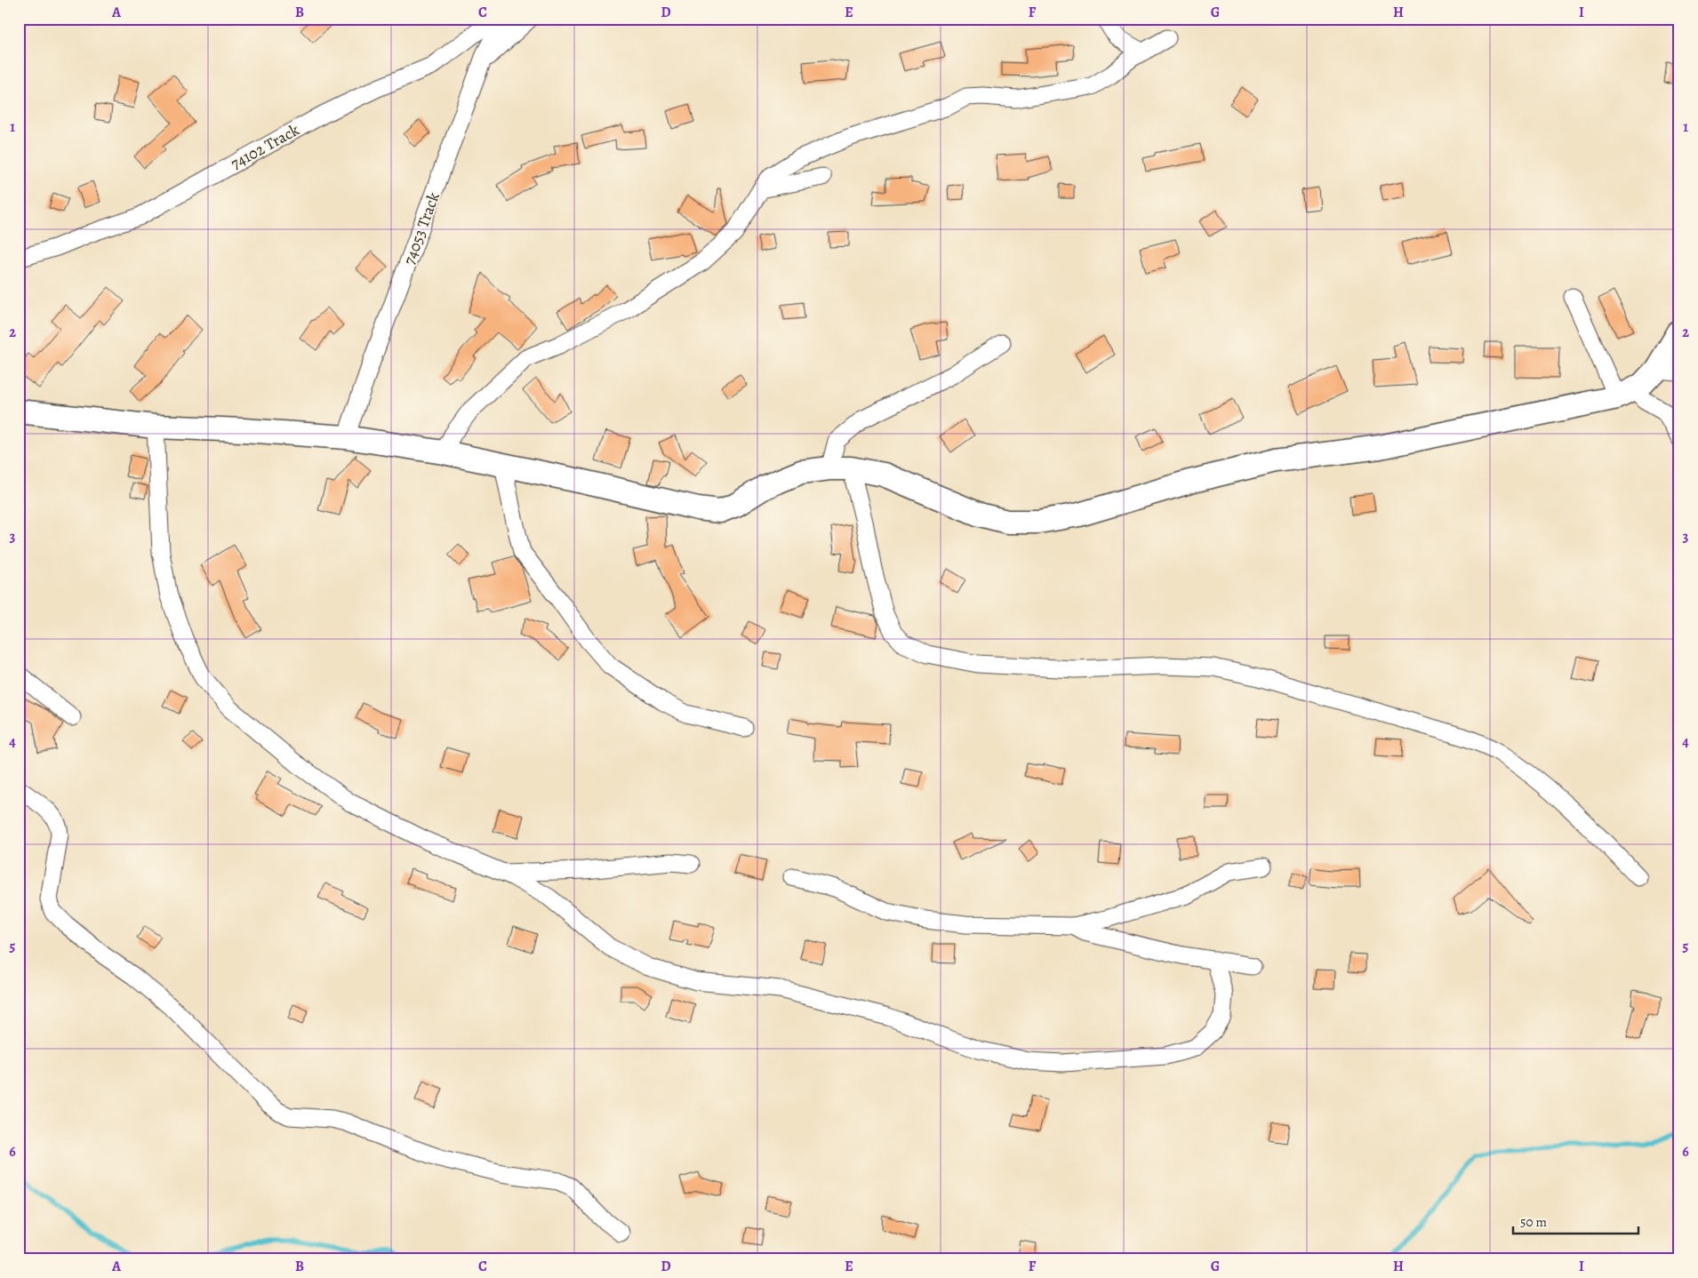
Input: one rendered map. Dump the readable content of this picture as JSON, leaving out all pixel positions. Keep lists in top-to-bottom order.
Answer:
{
  "streets": {
    "street": ["74102 Track", "74053 Track"]
  },
  "crossings": [
    ["74102 Track", "74053 Track"]
  ],
  "scale_bar": "50 m",
  "grid": {
    "columns": [
      "A",
      "B",
      "C",
      "D",
      "E",
      "F",
      "G",
      "H",
      "I"
    ],
    "rows": [
      "1",
      "2",
      "3",
      "4",
      "5",
      "6"
    ]
  }
}
